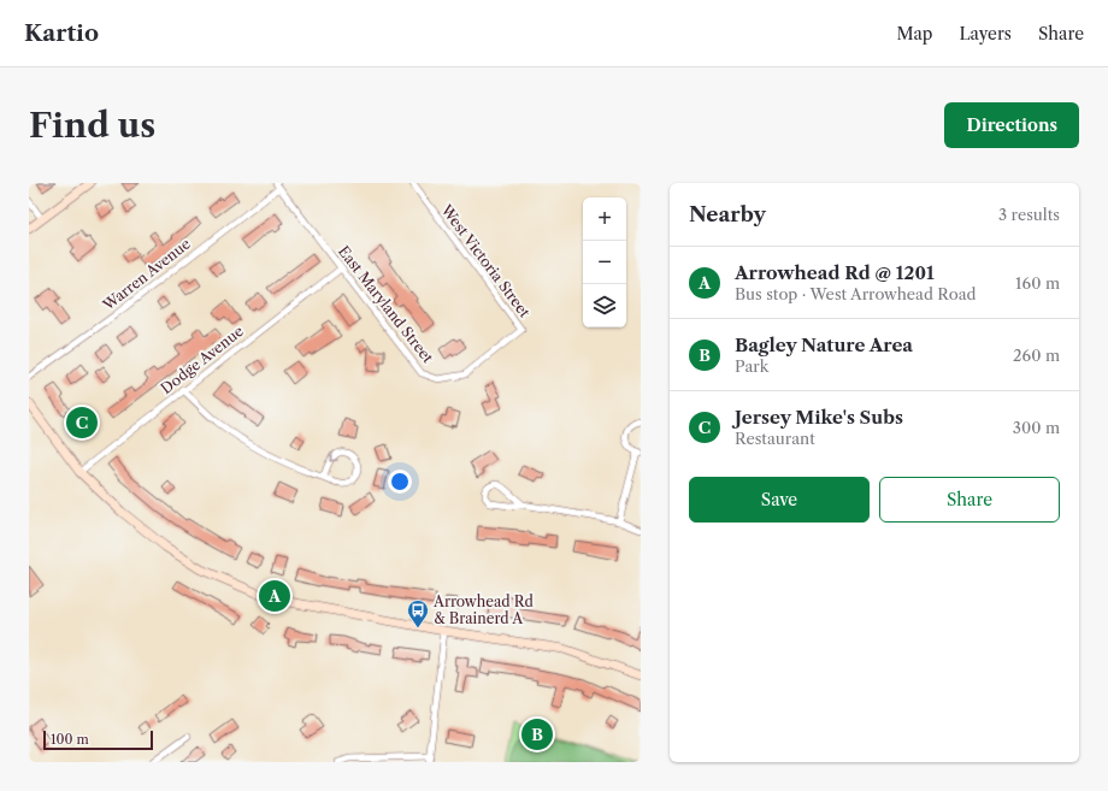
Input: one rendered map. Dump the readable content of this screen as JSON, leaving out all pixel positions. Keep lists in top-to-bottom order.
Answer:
{
  "streets": {
    "street": [
      "West Victoria Street",
      "Warren Avenue",
      "East Maryland Street",
      "Dodge Avenue"
    ]
  },
  "crossings": [
    ["West Victoria Street", "East Maryland Street"],
    ["Warren Avenue", "East Maryland Street"],
    ["East Maryland Street", "Dodge Avenue"]
  ],
  "places": {
    "bus stop": ["Arrowhead Rd & Brainerd A"]
  },
  "scale_bar": "100 m",
  "page": {
    "header": "Kartio",
    "nav": ["Map", "Layers", "Share"],
    "buttons": [
      "Directions",
      ["Save", "Share"]
    ],
    "title": "Find us",
    "heading": ["Nearby", "3 results"],
    "map_buttons": ["+", "−"],
    "list": [
      {
        "mark": "A",
        "name": "Arrowhead Rd @ 1201",
        "note": "Bus stop · West Arrowhead Road",
        "value": "160 m"
      },
      {
        "mark": "B",
        "name": "Bagley Nature Area",
        "note": "Park",
        "value": "260 m"
      },
      {
        "mark": "C",
        "name": "Jersey Mike's Subs",
        "note": "Restaurant",
        "value": "300 m"
      }
    ],
    "pins": ["C", "A", "B"],
    "scale": "100 m"
  }
}
